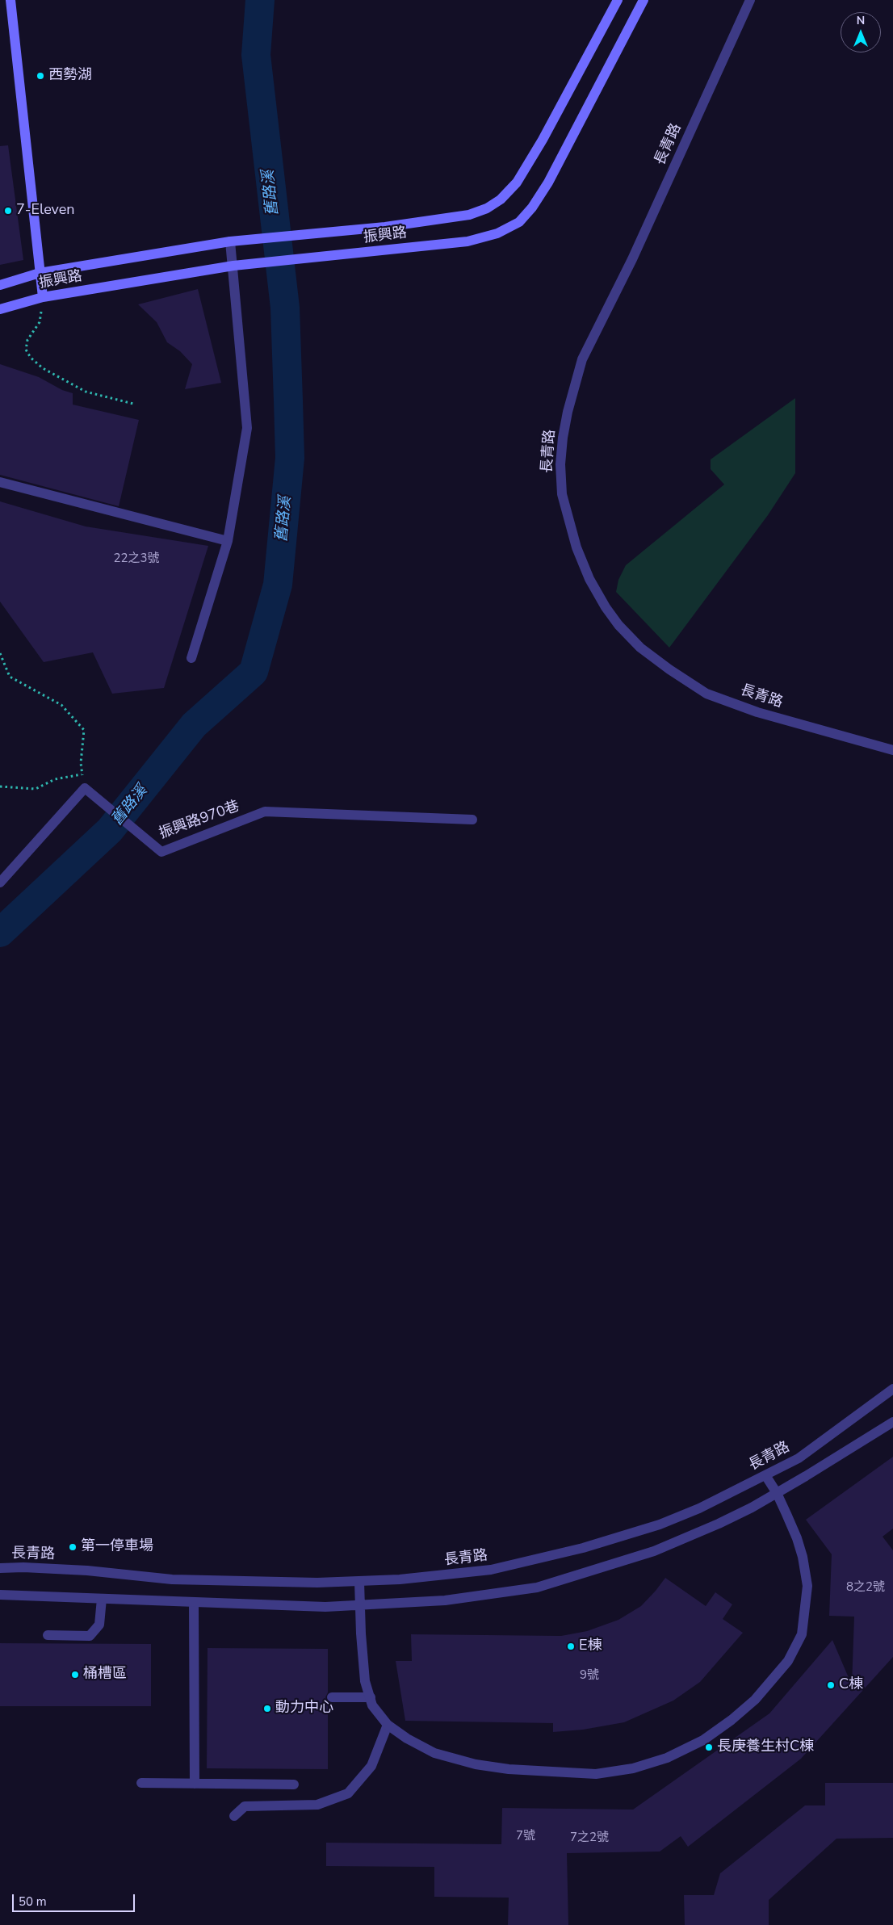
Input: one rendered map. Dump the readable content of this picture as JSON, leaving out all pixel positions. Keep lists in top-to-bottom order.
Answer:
{
  "streets": {
    "street": ["長青路", "振興路", "振興路970巷"]
  },
  "water": ["舊路溪"],
  "places": [
    "西勢湖",
    "7-Eleven",
    "第一停車場",
    "E棟",
    "桶槽區",
    "C棟",
    "動力中心",
    "長庚養生村C棟"
  ],
  "house_numbers": [
    "22之3號",
    "8之2號",
    "9號",
    "7號",
    "7之2號"
  ],
  "scale_bar": "50 m",
  "north": "top"
}
